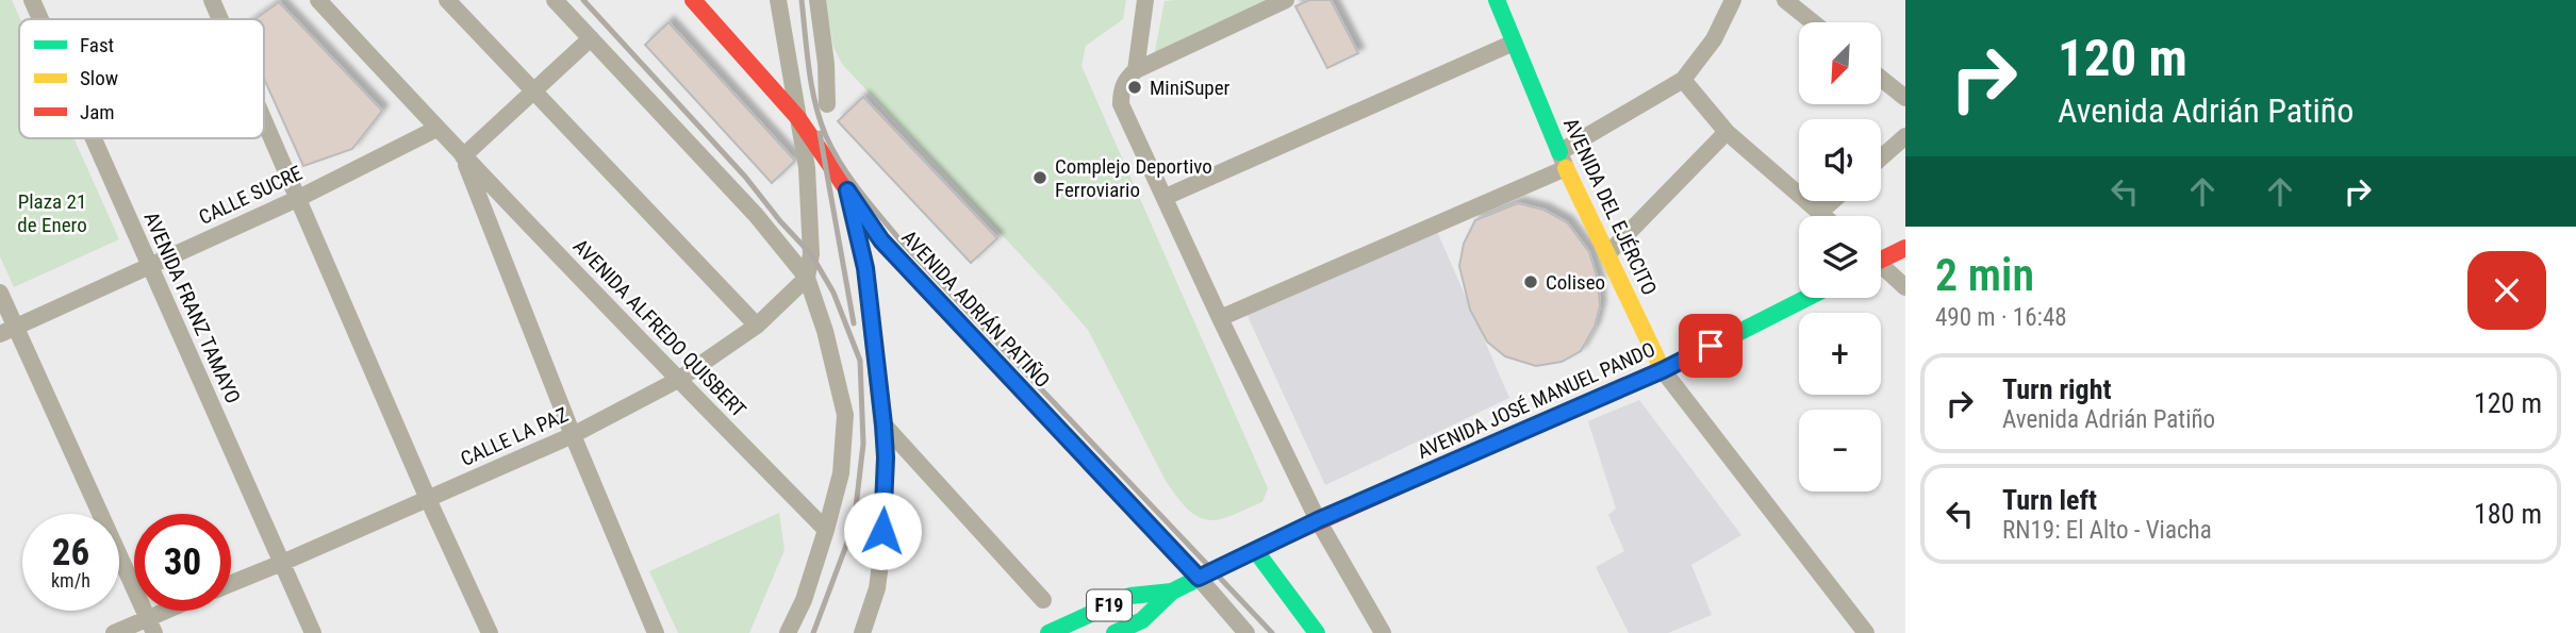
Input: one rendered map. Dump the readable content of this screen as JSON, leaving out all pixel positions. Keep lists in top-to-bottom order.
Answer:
{
  "streets": {
    "main road": [
      "AVENIDA DEL EJÉRCITO",
      "AVENIDA ADRIÁN PATIÑO",
      "AVENIDA JOSÉ MANUEL PANDO",
      "F19"
    ],
    "street": [
      "CALLE SUCRE",
      "AVENIDA FRANZ TAMAYO",
      "AVENIDA ALFREDO QUISBERT",
      "CALLE LA PAZ"
    ]
  },
  "crossings": [
    ["CALLE SUCRE", "AVENIDA FRANZ TAMAYO"],
    ["CALLE SUCRE", "AVENIDA ALFREDO QUISBERT"],
    ["AVENIDA DEL EJÉRCITO", "AVENIDA JOSÉ MANUEL PANDO"],
    ["AVENIDA FRANZ TAMAYO", "CALLE LA PAZ"],
    ["AVENIDA ADRIÁN PATIÑO", "F19"],
    ["AVENIDA ALFREDO QUISBERT", "CALLE LA PAZ"],
    ["AVENIDA JOSÉ MANUEL PANDO", "F19"]
  ],
  "parks": ["Plaza 21 de Enero"],
  "places": ["MiniSuper", "Complejo Deportivo Ferroviario", "Coliseo"],
  "legend": ["Fast", "Slow", "Jam"],
  "north": "bottom left",
  "page": {
    "turn": ["120 m", "Avenida Adrián Patiño"],
    "map_buttons": ["+", "−"],
    "heading": ["2 min", "490 m · 16:48"],
    "list": [
      {
        "name": "Turn right",
        "note": "Avenida Adrián Patiño",
        "value": "120 m"
      },
      {
        "name": "Turn left",
        "note": "RN19: El Alto - Viacha",
        "value": "180 m"
      }
    ],
    "speed": "26 km/h",
    "limit": "30"
  }
}
